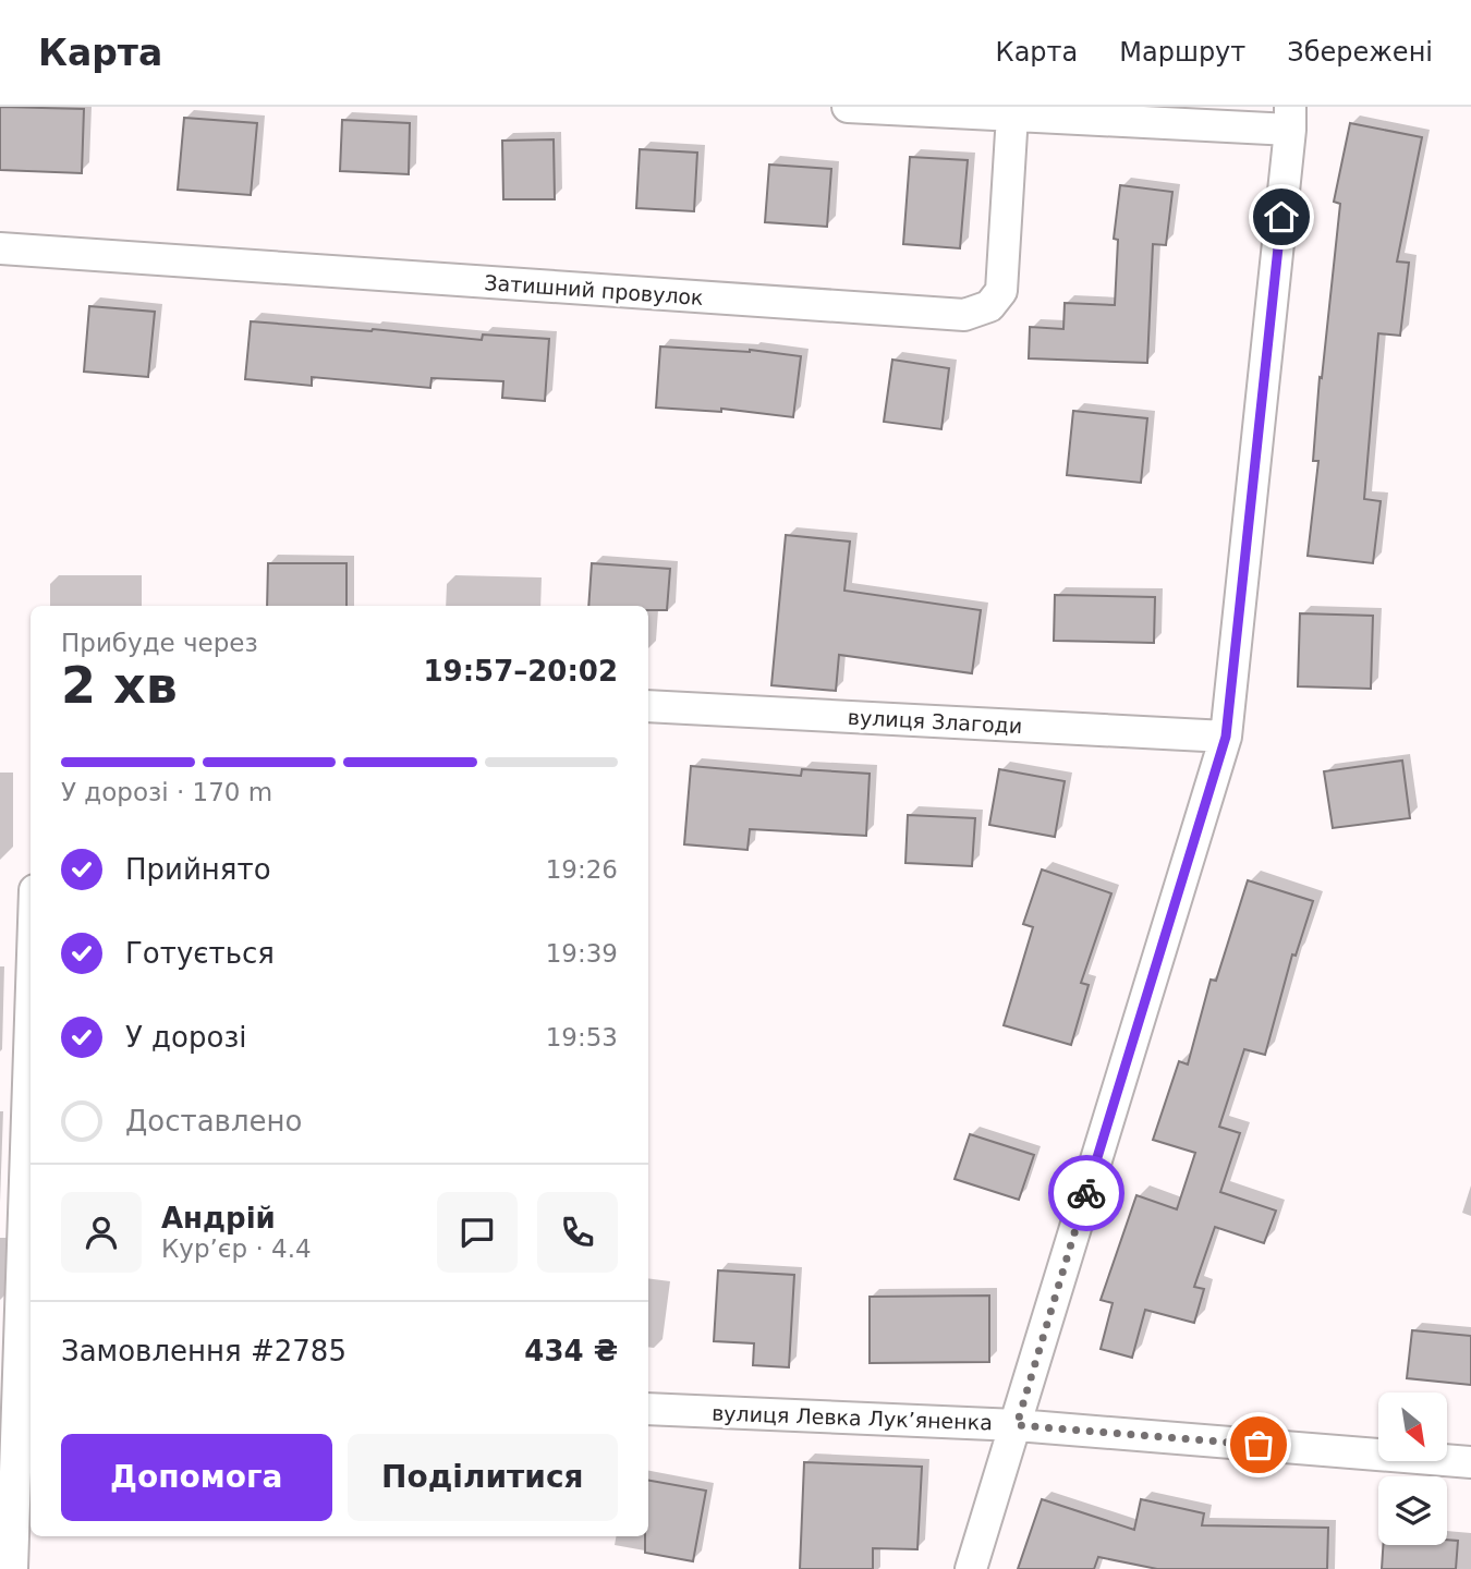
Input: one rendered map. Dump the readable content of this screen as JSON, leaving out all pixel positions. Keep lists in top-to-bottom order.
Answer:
{
  "streets": {
    "street": ["Затишний провулок", "вулиця Злагоди", "вулиця Левка Лукʼяненка"]
  },
  "north": "bottom right",
  "page": {
    "header": "Карта",
    "nav": ["Карта", "Маршрут", "Збережені"],
    "heading": ["2 хв", "Прибуде через", "19:57–20:02"],
    "panel": [
      "Андрій",
      "Кур’єр · 4.4",
      "Замовлення #2785",
      "434 ₴"
    ],
    "bar": "У дорозі · 170 m",
    "list": [
      ["Прийнято", "19:26"],
      ["Готується", "19:39"],
      ["У дорозі", "19:53"],
      "Доставлено"
    ],
    "buttons": ["Допомога", "Поділитися"]
  }
}
